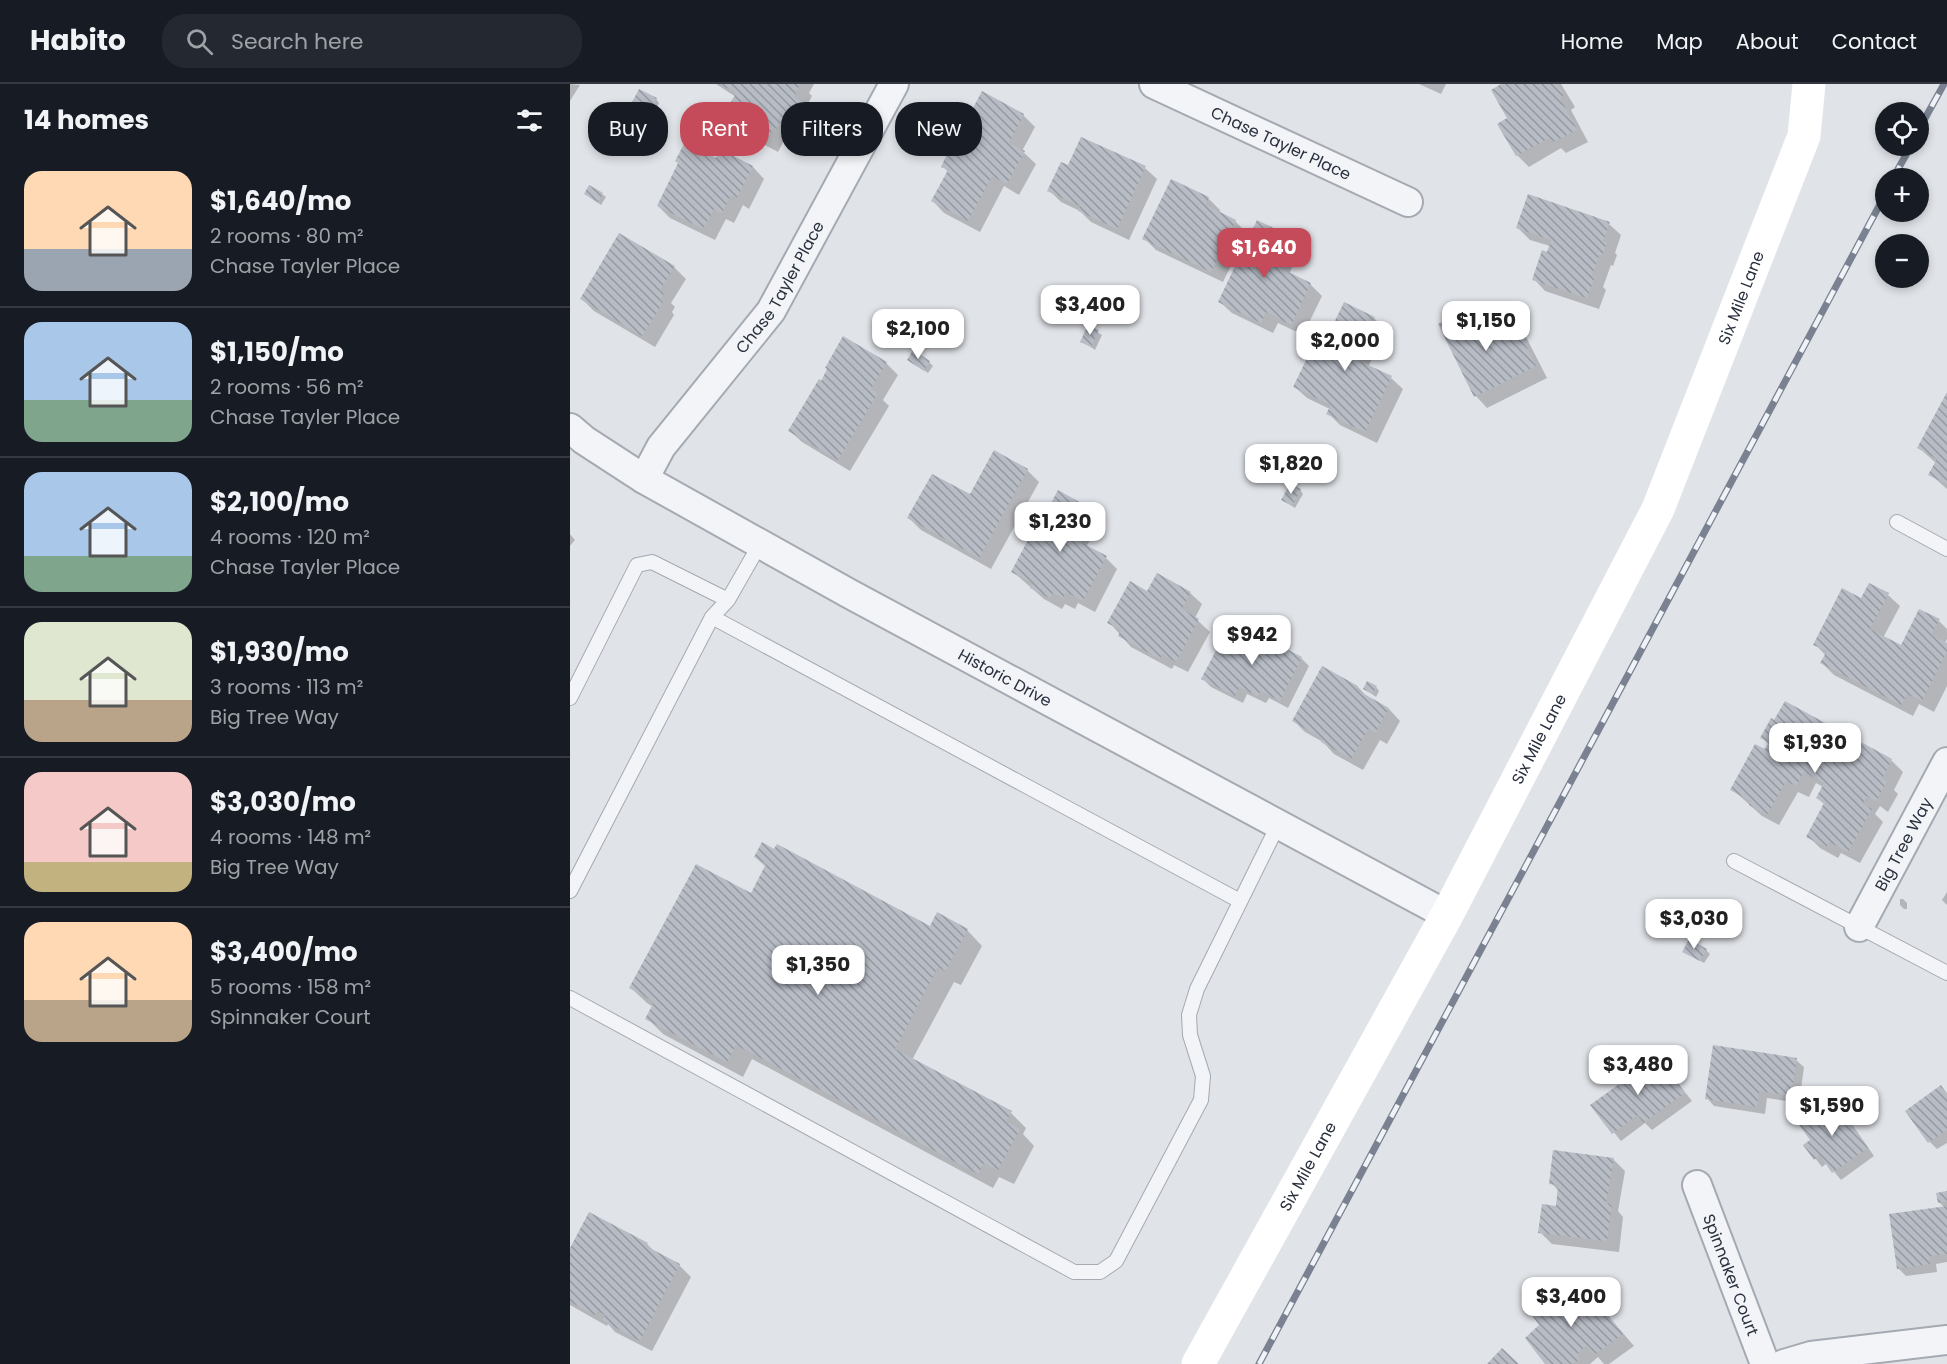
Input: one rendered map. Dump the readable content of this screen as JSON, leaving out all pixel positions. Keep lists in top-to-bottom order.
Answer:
{
  "streets": {
    "street": [
      "Chase Tayler Place",
      "Six Mile Lane",
      "Historic Drive",
      "Big Tree Way",
      "Spinnaker Court"
    ]
  },
  "crossings": [
    ["Chase Tayler Place", "Historic Drive"],
    ["Six Mile Lane", "Historic Drive"]
  ],
  "page": {
    "header": "Habito",
    "search": "Search here",
    "nav": [
      "Home",
      "Map",
      "About",
      "Contact"
    ],
    "heading": "14 homes",
    "map_buttons": ["+", "−"],
    "chip": [
      "Buy",
      "Rent",
      "Filters",
      "New"
    ],
    "list": [
      {
        "name": "$1,640/mo",
        "note": "2 rooms · 80 m² · Chase Tayler Place"
      },
      {
        "name": "$1,150/mo",
        "note": "2 rooms · 56 m² · Chase Tayler Place"
      },
      {
        "name": "$2,100/mo",
        "note": "4 rooms · 120 m² · Chase Tayler Place"
      },
      {
        "name": "$1,930/mo",
        "note": "3 rooms · 113 m² · Big Tree Way"
      },
      {
        "name": "$3,030/mo",
        "note": "4 rooms · 148 m² · Big Tree Way"
      },
      {
        "name": "$3,400/mo",
        "note": "5 rooms · 158 m² · Spinnaker Court"
      }
    ],
    "price": [
      "$1,640",
      "$3,400",
      "$1,150",
      "$2,100",
      "$2,000",
      "$1,820",
      "$1,230",
      "$942",
      "$1,930",
      "$3,030",
      "$1,350",
      "$3,480",
      "$1,590",
      "$3,400"
    ]
  }
}
